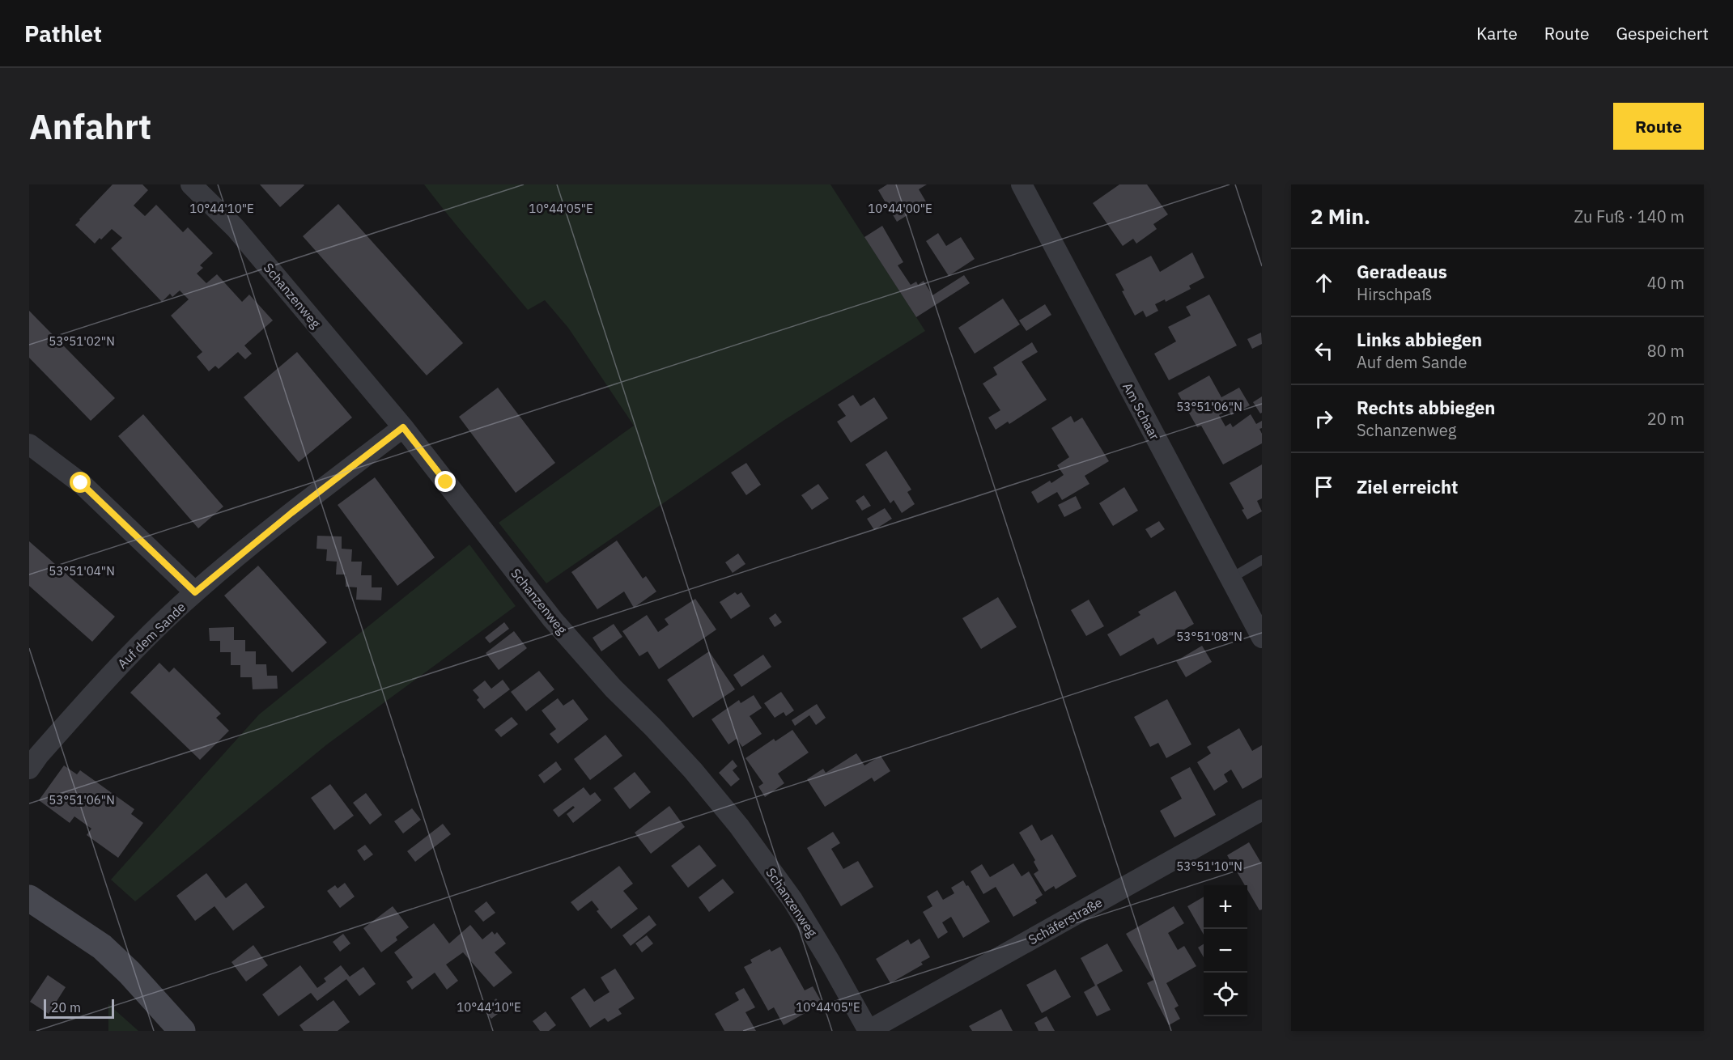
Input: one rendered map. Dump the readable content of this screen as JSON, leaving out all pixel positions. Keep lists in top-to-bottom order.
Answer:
{
  "streets": {
    "street": [
      "Schanzenweg",
      "Am Schaar",
      "Auf dem Sande",
      "Schäferstraße"
    ]
  },
  "crossings": [
    ["Schanzenweg", "Auf dem Sande"],
    ["Schanzenweg", "Schäferstraße"]
  ],
  "scale_bar": "20 m",
  "page": {
    "header": "Pathlet",
    "nav": ["Karte", "Route", "Gespeichert"],
    "buttons": "Route",
    "title": "Anfahrt",
    "heading": ["2 Min.", "Zu Fuß · 140 m"],
    "list": [
      ["Geradeaus", "Hirschpaß", "40 m"],
      ["Links abbiegen", "Auf dem Sande", "80 m"],
      ["Rechts abbiegen", "Schanzenweg", "20 m"],
      "Ziel erreicht"
    ],
    "map_buttons": ["+", "−"],
    "scale": "20 m"
  },
  "coordinates": [
    "10°44'10\"E",
    "10°44'05\"E",
    "10°44'00\"E",
    "53°51'02\"N",
    "53°51'06\"N",
    "53°51'04\"N",
    "53°51'08\"N",
    "53°51'10\"N"
  ]
}
